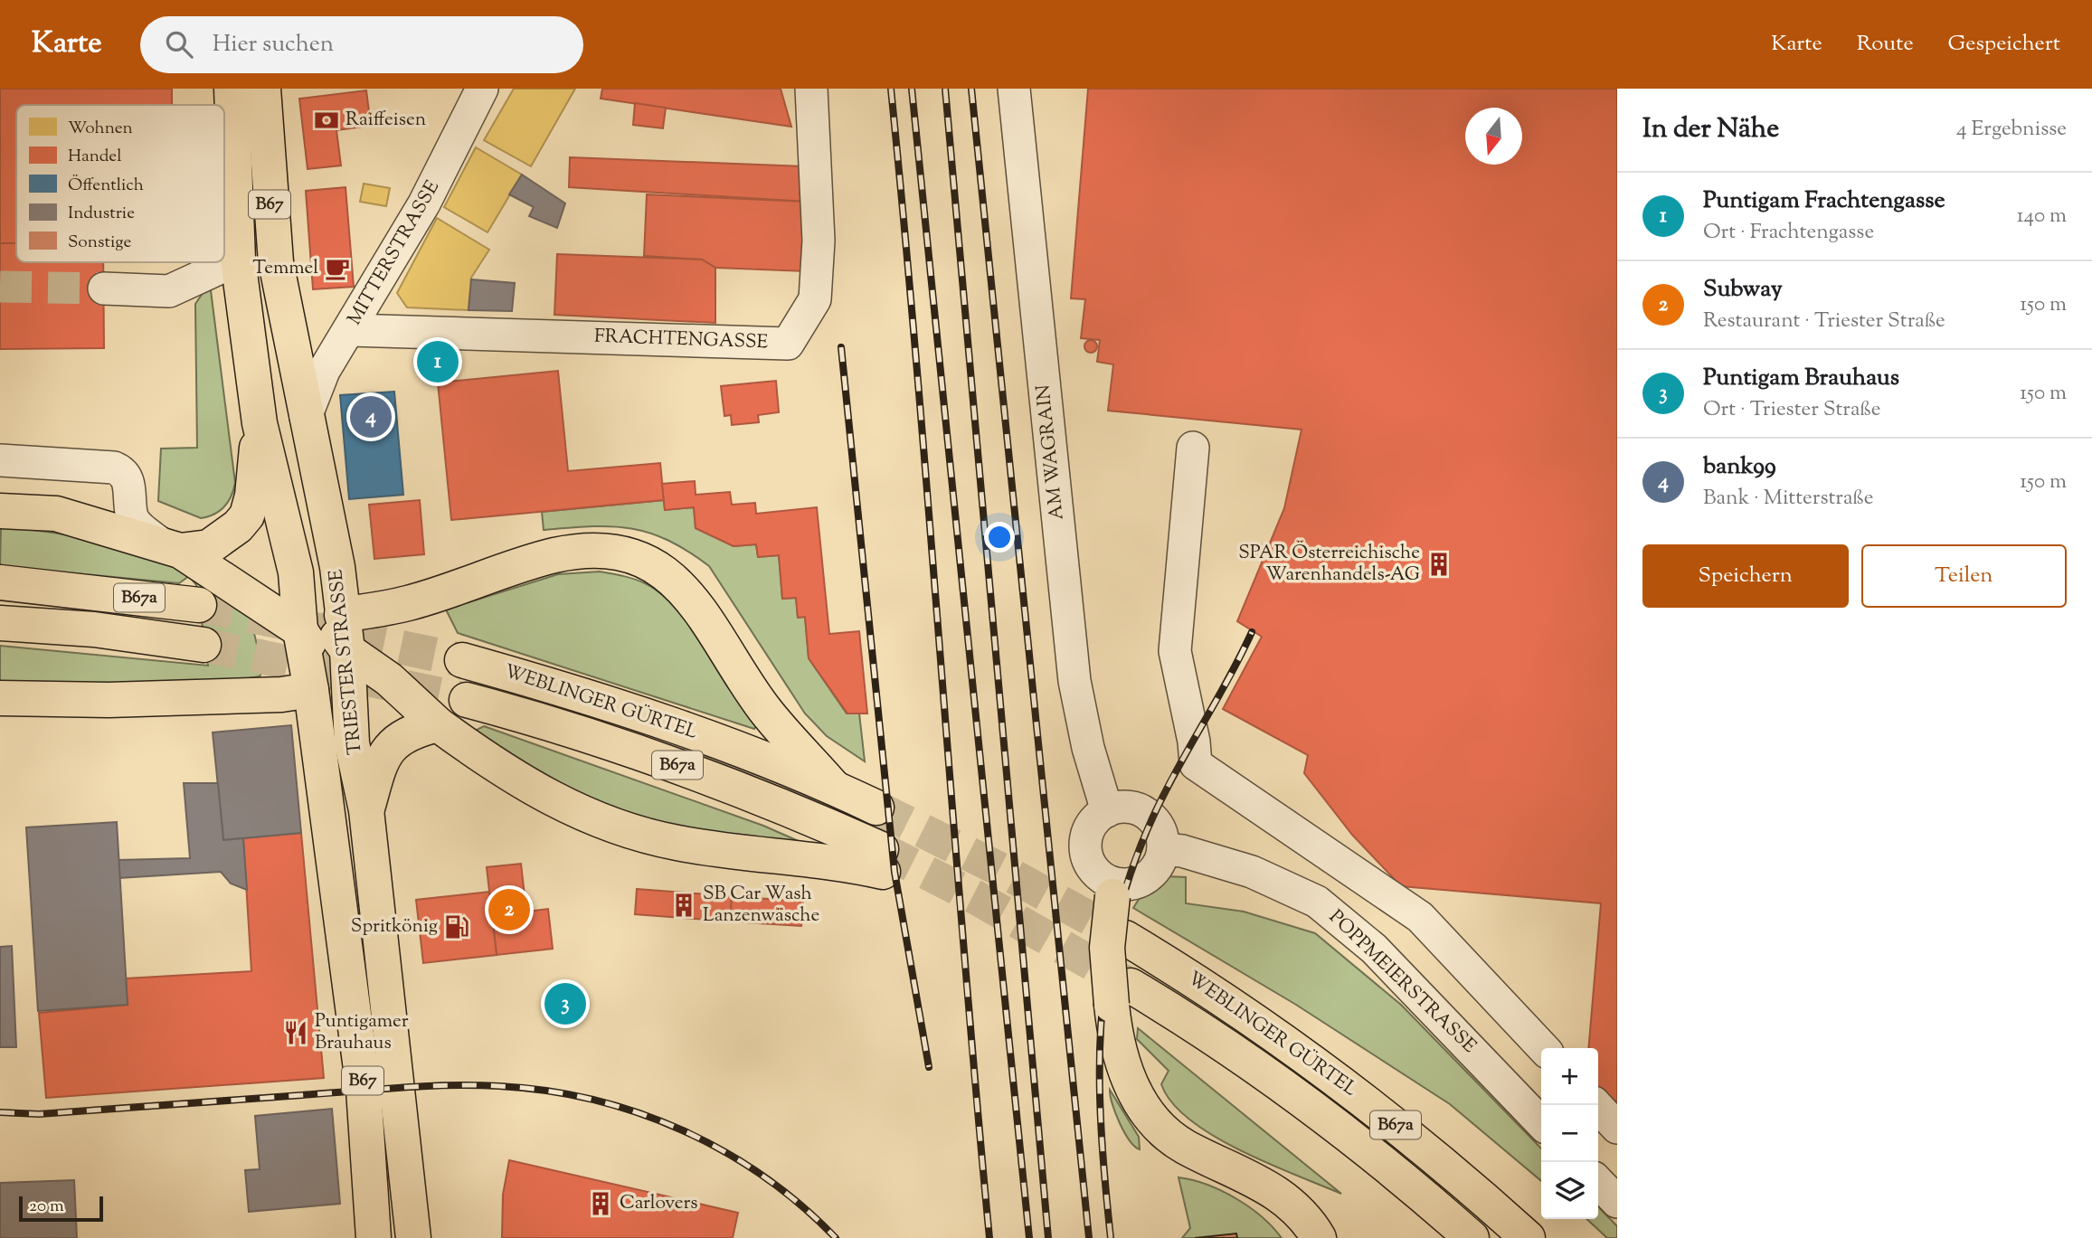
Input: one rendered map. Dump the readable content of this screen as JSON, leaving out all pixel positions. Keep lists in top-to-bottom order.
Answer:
{
  "streets": {
    "main road": [
      "B67",
      "B67a",
      "TRIESTER STRASSE",
      "WEBLINGER GÜRTEL"
    ],
    "street": [
      "MITTERSTRASSE",
      "FRACHTENGASSE",
      "AM WAGRAIN",
      "POPPMEIERSTRASSE"
    ]
  },
  "crossings": [
    ["MITTERSTRASSE", "FRACHTENGASSE"],
    ["MITTERSTRASSE", "TRIESTER STRASSE"],
    ["AM WAGRAIN", "POPPMEIERSTRASSE"]
  ],
  "places": {
    "bank": ["Raiffeisen"],
    "cafe": ["Temmel"],
    "building": ["SPAR Österreichische Warenhandels-AG", "SB Car Wash Lanzenwäsche", "Carlovers"],
    "fuel station": ["Spritkönig"],
    "restaurant": ["Puntigamer Brauhaus"]
  },
  "legend": [
    "Wohnen",
    "Handel",
    "Öffentlich",
    "Industrie",
    "Sonstige"
  ],
  "scale_bar": "20 m",
  "north": "bottom",
  "page": {
    "header": "Karte",
    "search": "Hier suchen",
    "nav": ["Karte", "Route", "Gespeichert"],
    "heading": ["In der Nähe", "4 Ergebnisse"],
    "list": [
      {
        "mark": "1",
        "name": "Puntigam Frachtengasse",
        "note": "Ort · Frachtengasse",
        "value": "140 m"
      },
      {
        "mark": "2",
        "name": "Subway",
        "note": "Restaurant · Triester Straße",
        "value": "150 m"
      },
      {
        "mark": "3",
        "name": "Puntigam Brauhaus",
        "note": "Ort · Triester Straße",
        "value": "150 m"
      },
      {
        "mark": "4",
        "name": "bank99",
        "note": "Bank · Mitterstraße",
        "value": "150 m"
      }
    ],
    "pins": [
      "1",
      "4",
      "2",
      "3"
    ],
    "buttons": ["Speichern", "Teilen"],
    "map_buttons": ["+", "−"],
    "scale": "20 m"
  }
}
